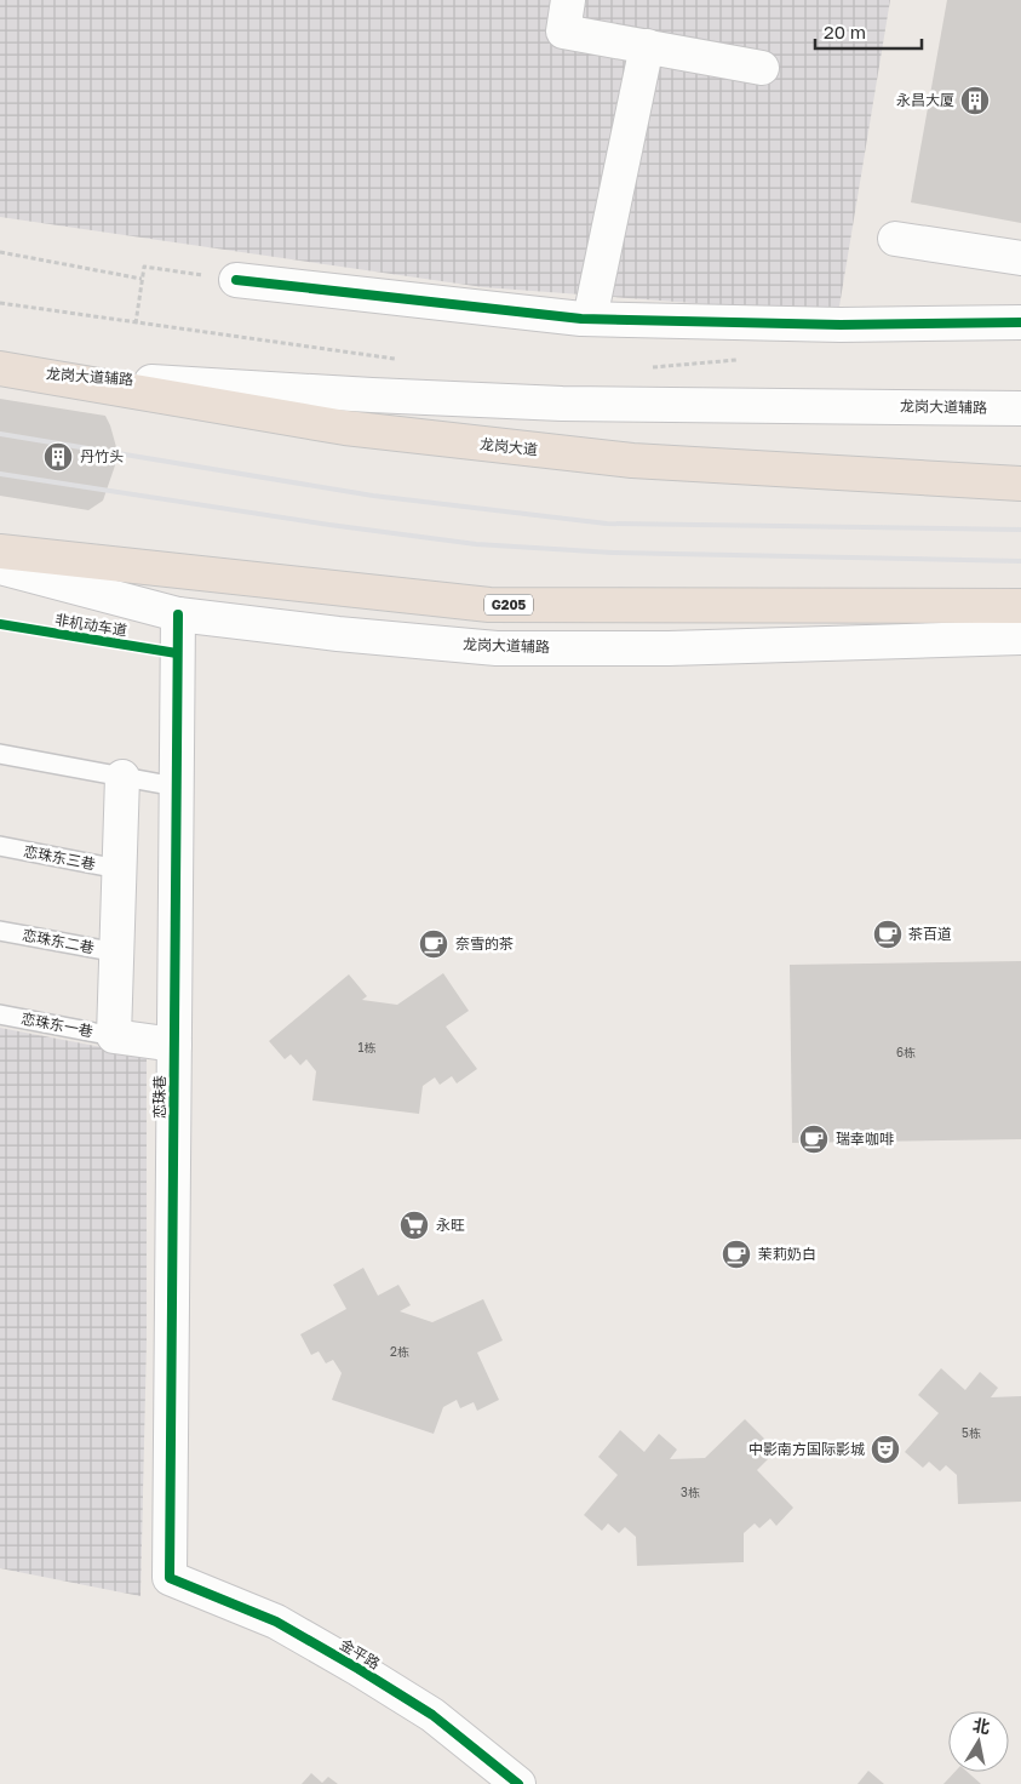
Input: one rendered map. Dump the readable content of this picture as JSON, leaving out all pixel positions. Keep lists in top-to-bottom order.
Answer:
{
  "streets": {
    "highway": ["龙岗大道", "G205"],
    "street": ["龙岗大道辅路", "恋珠巷", "金平路"],
    "lane": ["恋珠东三巷", "恋珠东二巷", "恋珠东一巷"],
    "cycle path": ["非机动车道"]
  },
  "crossings": [
    ["龙岗大道辅路", "龙岗大道"],
    ["龙岗大道辅路", "恋珠巷"],
    ["恋珠巷", "金平路"]
  ],
  "places": {
    "building": ["永昌大厦", "丹竹头"],
    "cafe": [
      "茶百道",
      "奈雪的茶",
      "瑞幸咖啡",
      "茉莉奶白"
    ],
    "supermarket": ["永旺"],
    "theatre": ["中影南方国际影城"]
  },
  "house_numbers": [
    "1栋",
    "6栋",
    "2栋",
    "5栋",
    "3栋"
  ],
  "scale_bar": "20 m",
  "north": "top"
}
